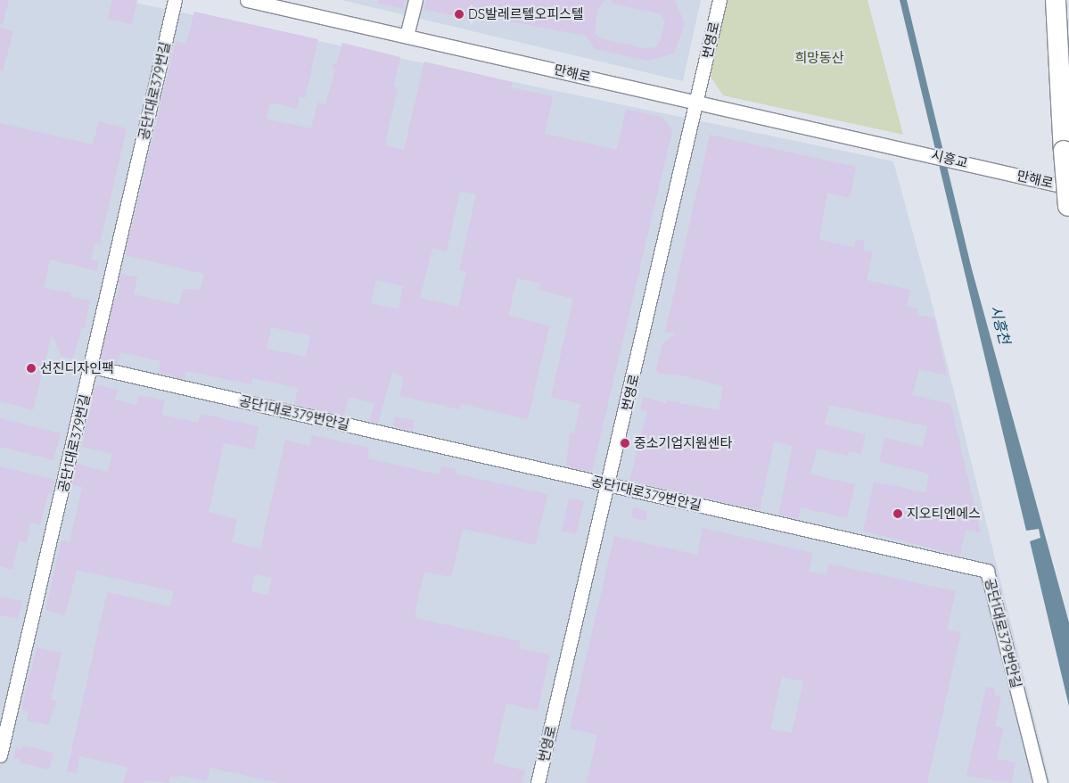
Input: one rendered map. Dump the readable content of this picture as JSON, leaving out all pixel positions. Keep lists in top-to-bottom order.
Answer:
{
  "streets": {
    "street": [
      "번영로",
      "만해로",
      "공단1대로379번길",
      "시흥교",
      "공단1대로379번안길"
    ]
  },
  "crossings": [
    ["번영로", "만해로"],
    ["번영로", "공단1대로379번안길"],
    ["만해로", "시흥교"],
    ["공단1대로379번길", "공단1대로379번안길"]
  ],
  "water": ["시흥천"],
  "parks": ["희망동산"],
  "places": [
    "DS발레르텔오피스텔",
    "선진디자인팩",
    "중소기업지원센타",
    "지오티엔에스"
  ]
}
